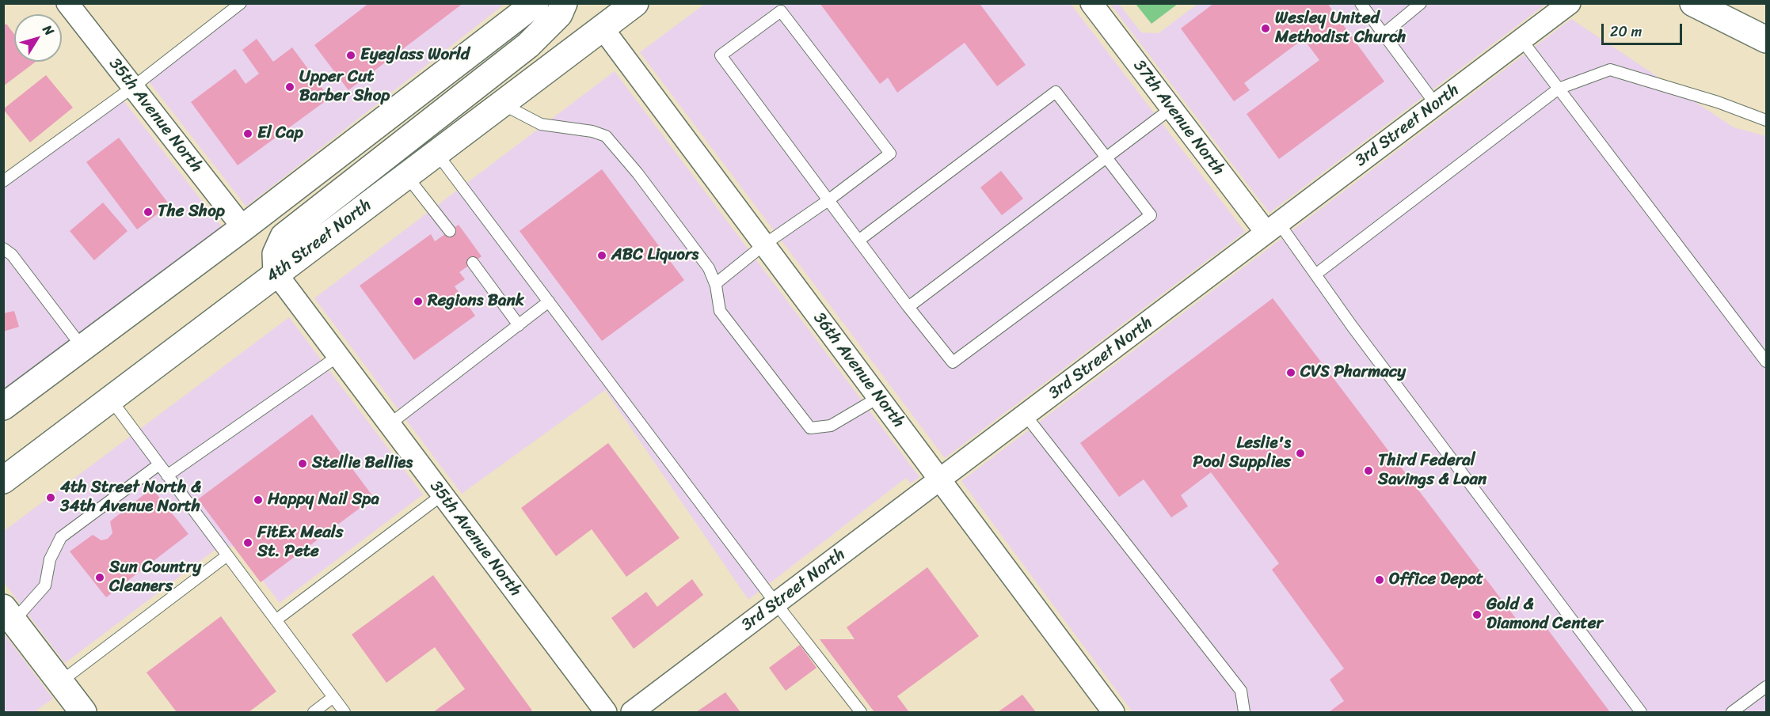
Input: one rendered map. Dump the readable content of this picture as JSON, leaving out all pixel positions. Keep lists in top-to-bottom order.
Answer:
{
  "streets": {
    "main road": ["4th Street North"],
    "street": [
      "35th Avenue North",
      "37th Avenue North",
      "3rd Street North",
      "36th Avenue North"
    ]
  },
  "crossings": [
    ["35th Avenue North", "4th Street North"],
    ["37th Avenue North", "3rd Street North"],
    ["3rd Street North", "36th Avenue North"],
    ["4th Street North", "36th Avenue North"]
  ],
  "places": [
    "Wesley United Methodist Church",
    "Eyeglass World",
    "Upper Cut Barber Shop",
    "El Cap",
    "The Shop",
    "ABC Liquors",
    "Regions Bank",
    "CVS Pharmacy",
    "Leslie's Pool Supplies",
    "Stellie Bellies",
    "Third Federal Savings & Loan",
    "4th Street North & 34th Avenue North",
    "Happy Nail Spa",
    "FitEx Meals St. Pete",
    "Sun Country Cleaners",
    "Office Depot",
    "Gold & Diamond Center"
  ],
  "scale_bar": "20 m",
  "north": "top right"
}
